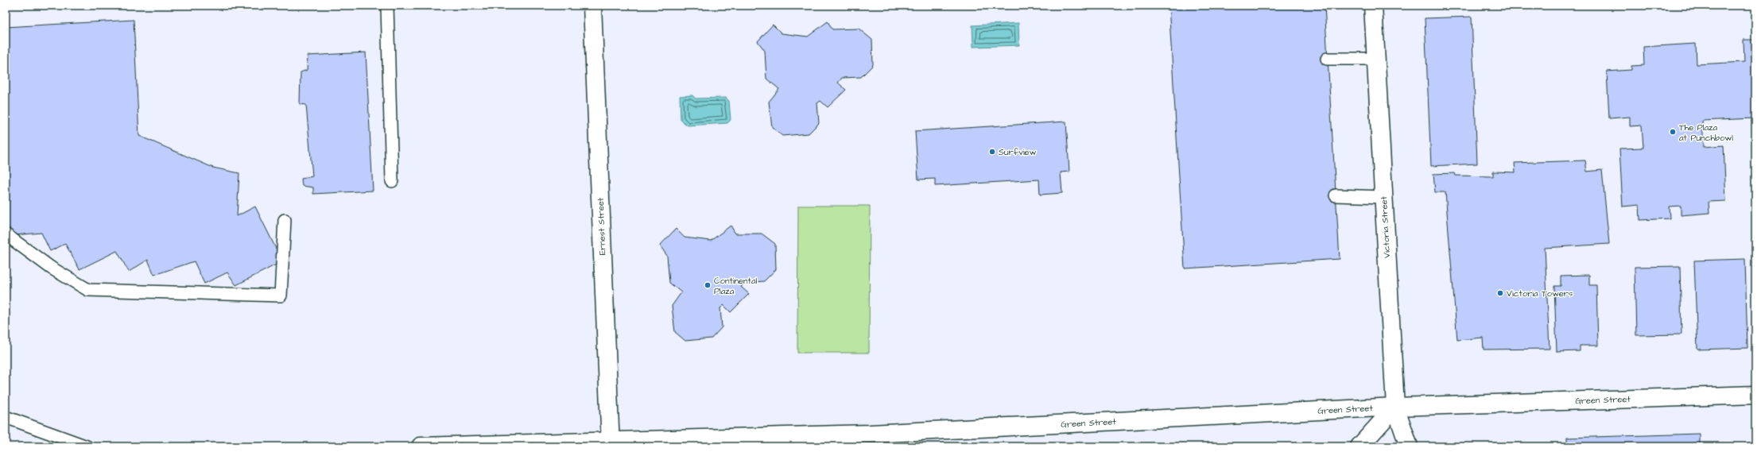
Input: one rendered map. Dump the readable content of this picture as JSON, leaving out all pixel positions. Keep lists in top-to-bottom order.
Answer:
{
  "streets": {
    "street": ["Ernest Street", "Victoria Street", "Green Street"]
  },
  "crossings": [
    ["Ernest Street", "Green Street"],
    ["Victoria Street", "Green Street"]
  ],
  "places": [
    "The Plaza at Punchbowl",
    "Surfview",
    "Continental Plaza",
    "Victoria Towers"
  ]
}
